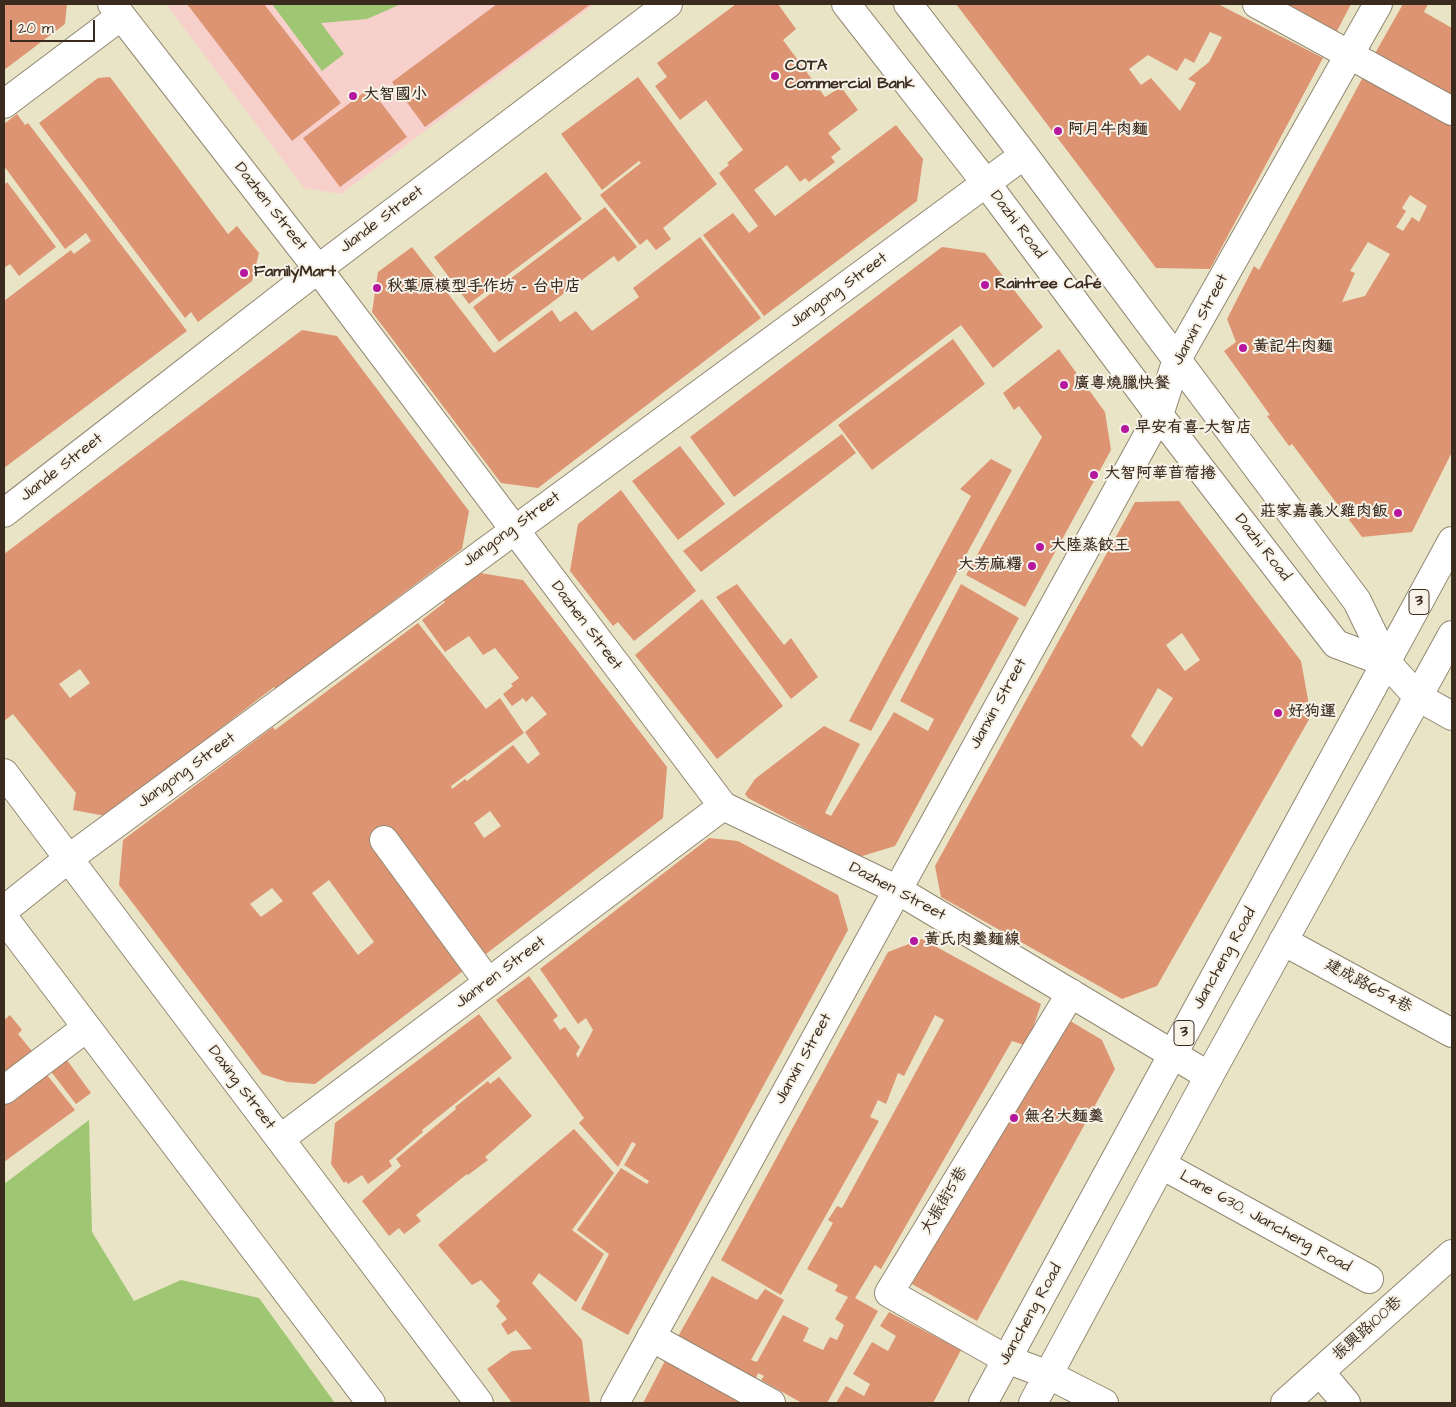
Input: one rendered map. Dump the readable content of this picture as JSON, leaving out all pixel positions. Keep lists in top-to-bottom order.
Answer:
{
  "streets": {
    "street": [
      "Dazhen Street",
      "Jiande Street",
      "Dazhi Road",
      "Jiangong Street",
      "Jianxin Street",
      "3",
      "Jiancheng Road",
      "Jianren Street",
      "建成路654巷",
      "Daxing Street",
      "大振街5巷",
      "Lane 630, Jiancheng Road",
      "振興路100巷"
    ]
  },
  "crossings": [
    ["Dazhen Street", "Jiande Street"],
    ["Dazhen Street", "Jiangong Street"],
    ["Dazhen Street", "Jianxin Street"],
    ["Dazhen Street", "Jiancheng Road"],
    ["Dazhen Street", "Jianren Street"],
    ["Dazhen Street", "大振街5巷"],
    ["Dazhi Road", "Jiangong Street"],
    ["Dazhi Road", "Jianxin Street"],
    ["Dazhi Road", "Jiancheng Road"],
    ["Jiangong Street", "Daxing Street"],
    ["Jiancheng Road", "大振街5巷"],
    ["Jianren Street", "Daxing Street"]
  ],
  "places": [
    "COTA Commercial Bank",
    "大智國小",
    "阿月牛肉麵",
    "FamilyMart",
    "Raintree Café",
    "秋葉原模型手作坊 - 台中店",
    "黃記牛肉麵",
    "廣粵燒臘快餐",
    "早安有喜-大智店",
    "大智阿華苜蓿捲",
    "莊家嘉義火雞肉飯",
    "大陸蒸餃王",
    "大芳麻糬",
    "好狗運",
    "黃氏肉羹麵線",
    "無名大麵羹"
  ],
  "scale_bar": "20 m"
}
